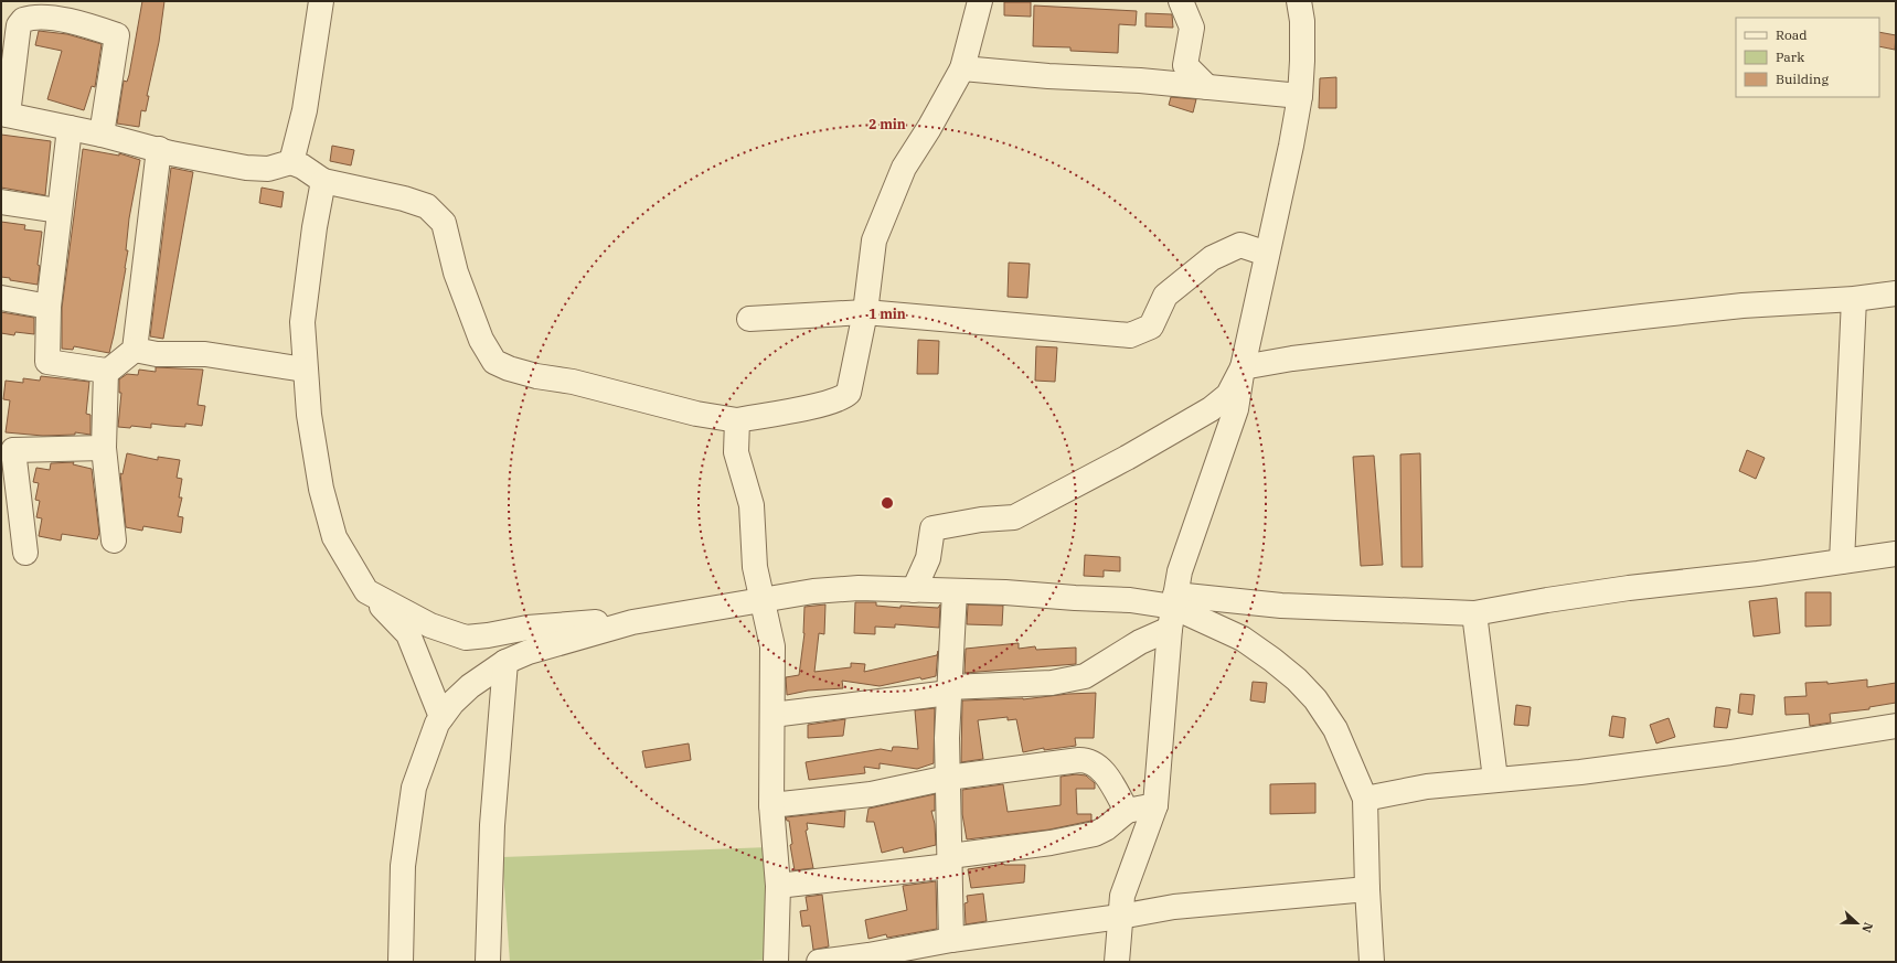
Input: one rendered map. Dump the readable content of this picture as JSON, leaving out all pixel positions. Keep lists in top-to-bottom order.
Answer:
{
  "legend": ["Road", "Park", "Building"],
  "north": "right",
  "rings": ["2 min", "1 min"]
}
